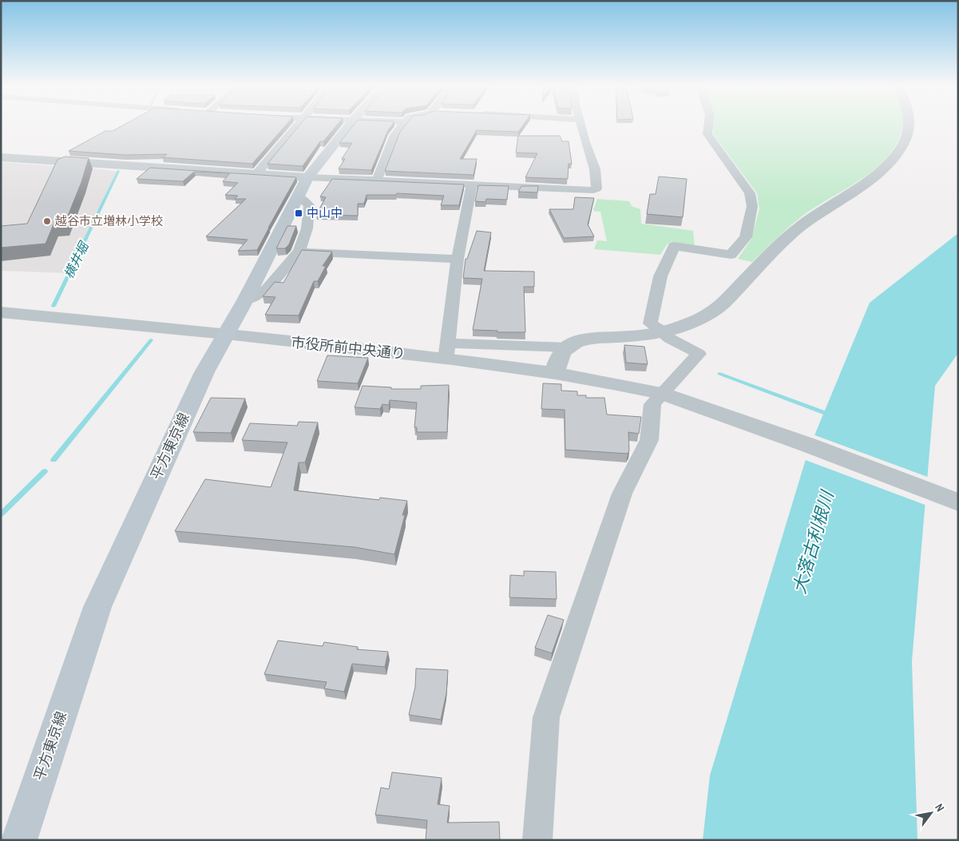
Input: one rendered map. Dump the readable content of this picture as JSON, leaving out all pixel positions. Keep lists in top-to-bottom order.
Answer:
{
  "streets": {
    "main road": ["平方東京線"],
    "street": ["市役所前中央通り"]
  },
  "crossings": [
    ["市役所前中央通り", "平方東京線"]
  ],
  "water": ["横井堀", "大落古利根川"],
  "places": {
    "transit": ["中山中"],
    "other": ["越谷市立増林小学校"]
  },
  "north": "top right"
}
